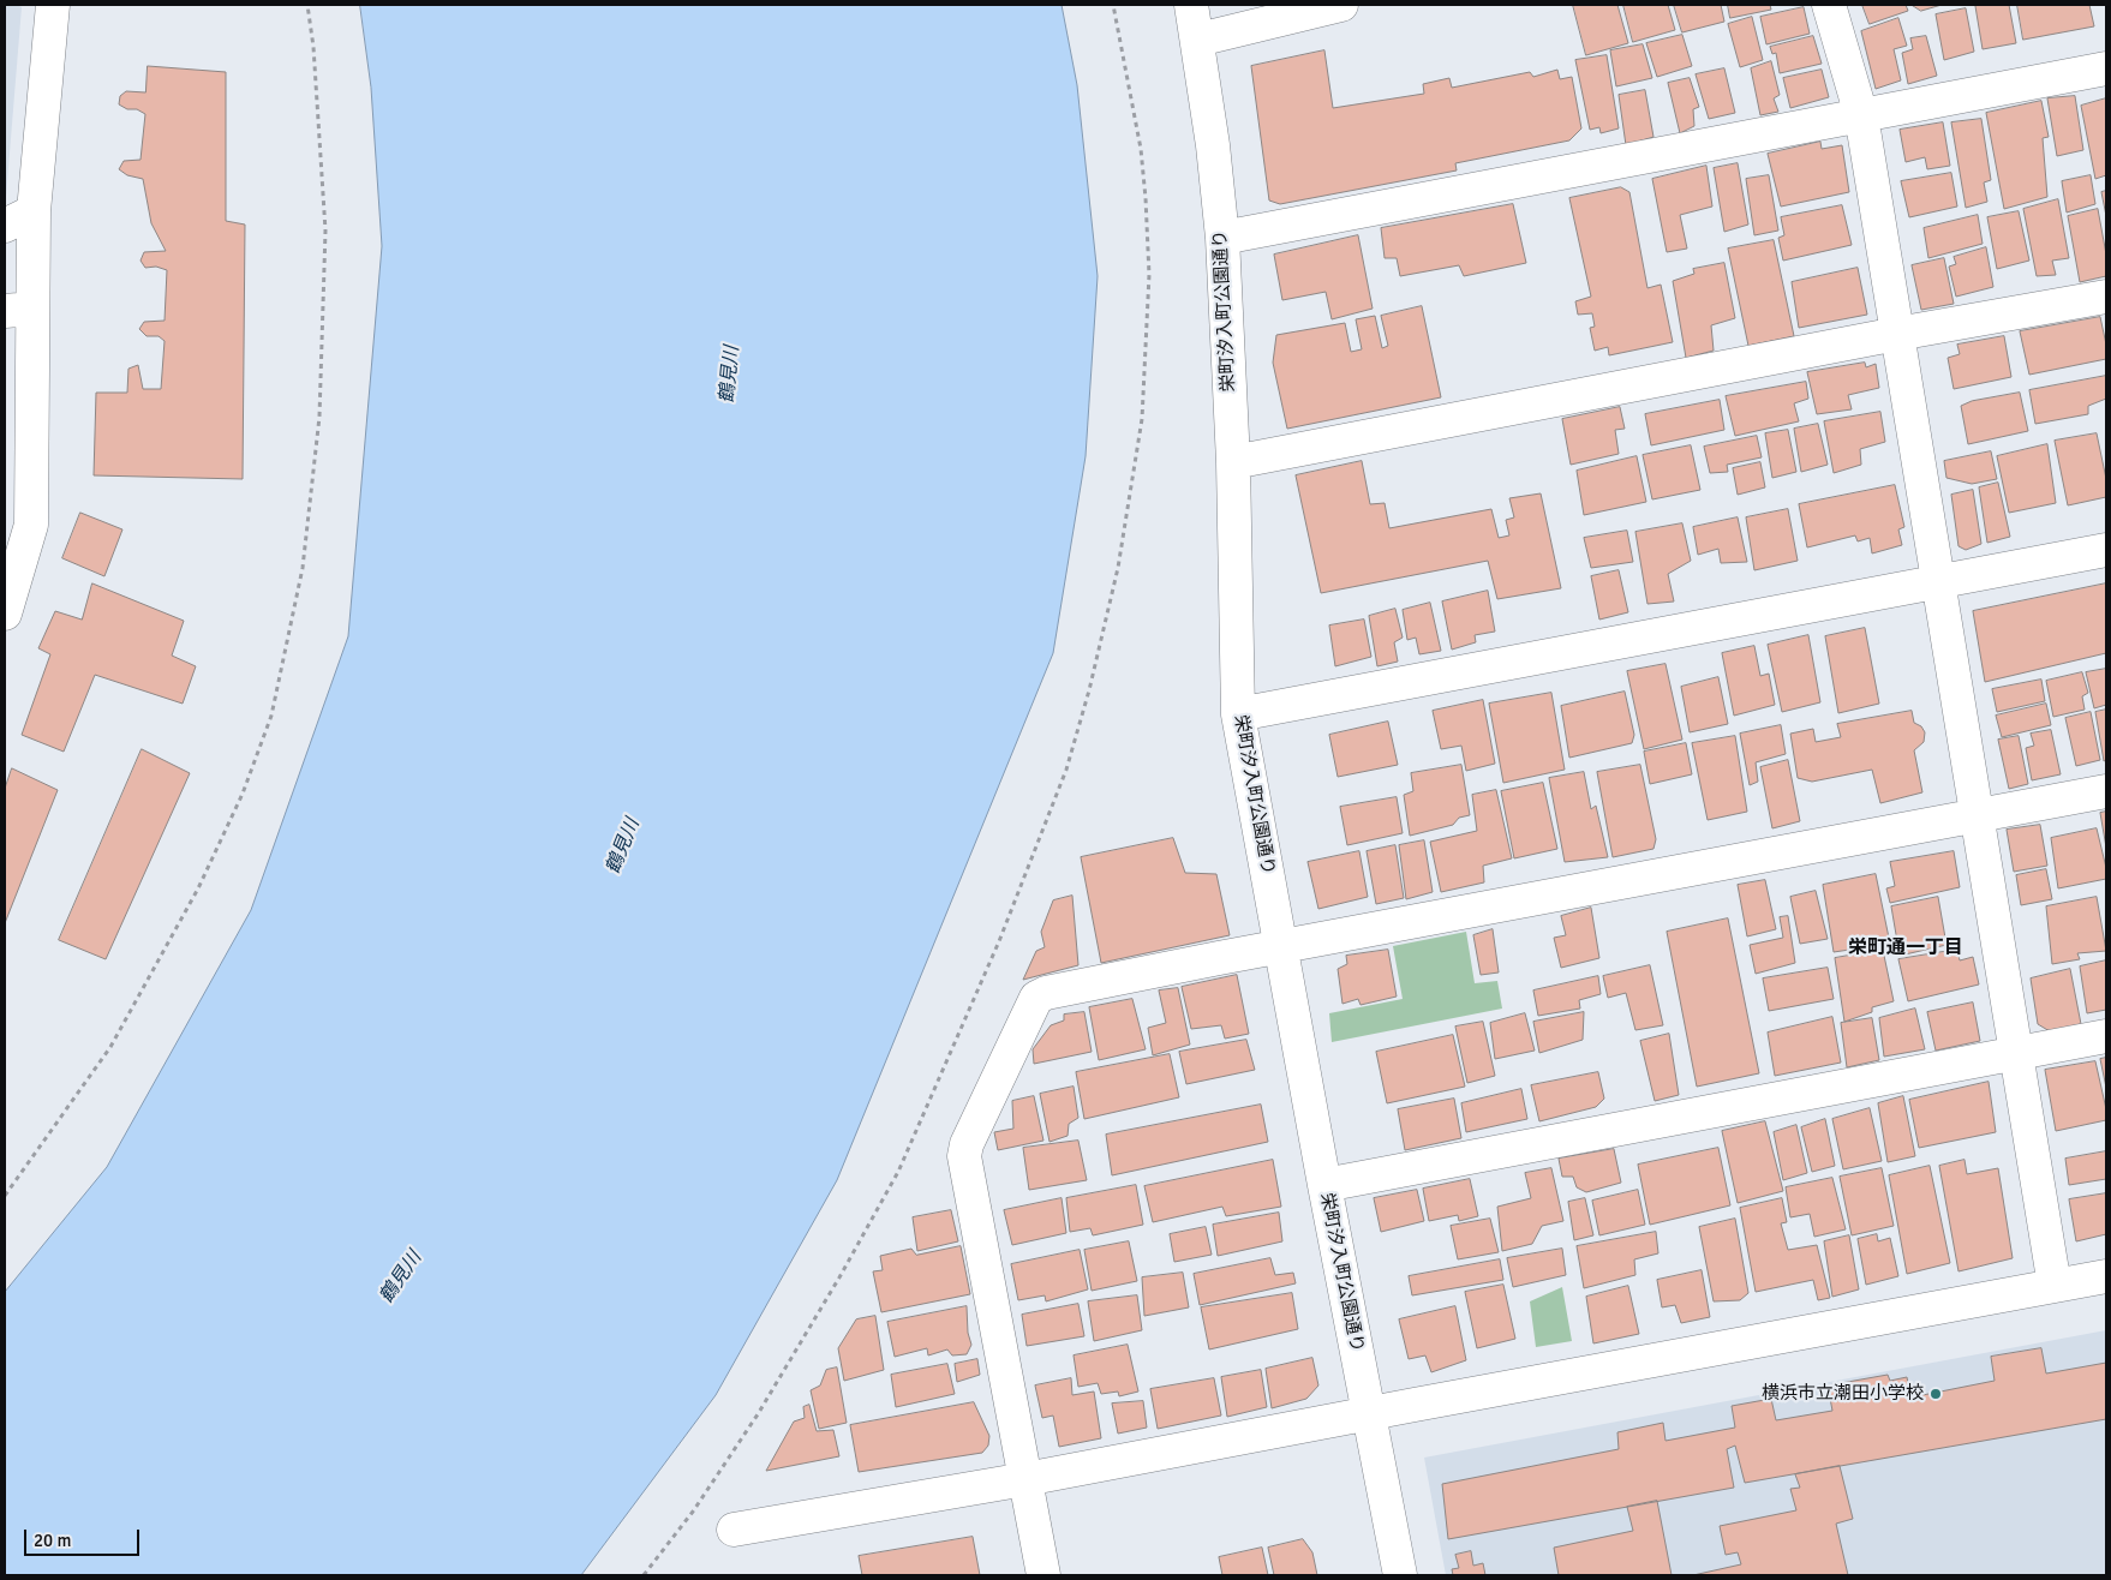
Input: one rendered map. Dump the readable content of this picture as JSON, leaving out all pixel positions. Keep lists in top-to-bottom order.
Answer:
{
  "streets": {
    "street": ["栄町汐入町公園通り"]
  },
  "districts": ["栄町通一丁目"],
  "water": ["鶴見川"],
  "places": ["横浜市立潮田小学校"],
  "scale_bar": "20 m"
}
